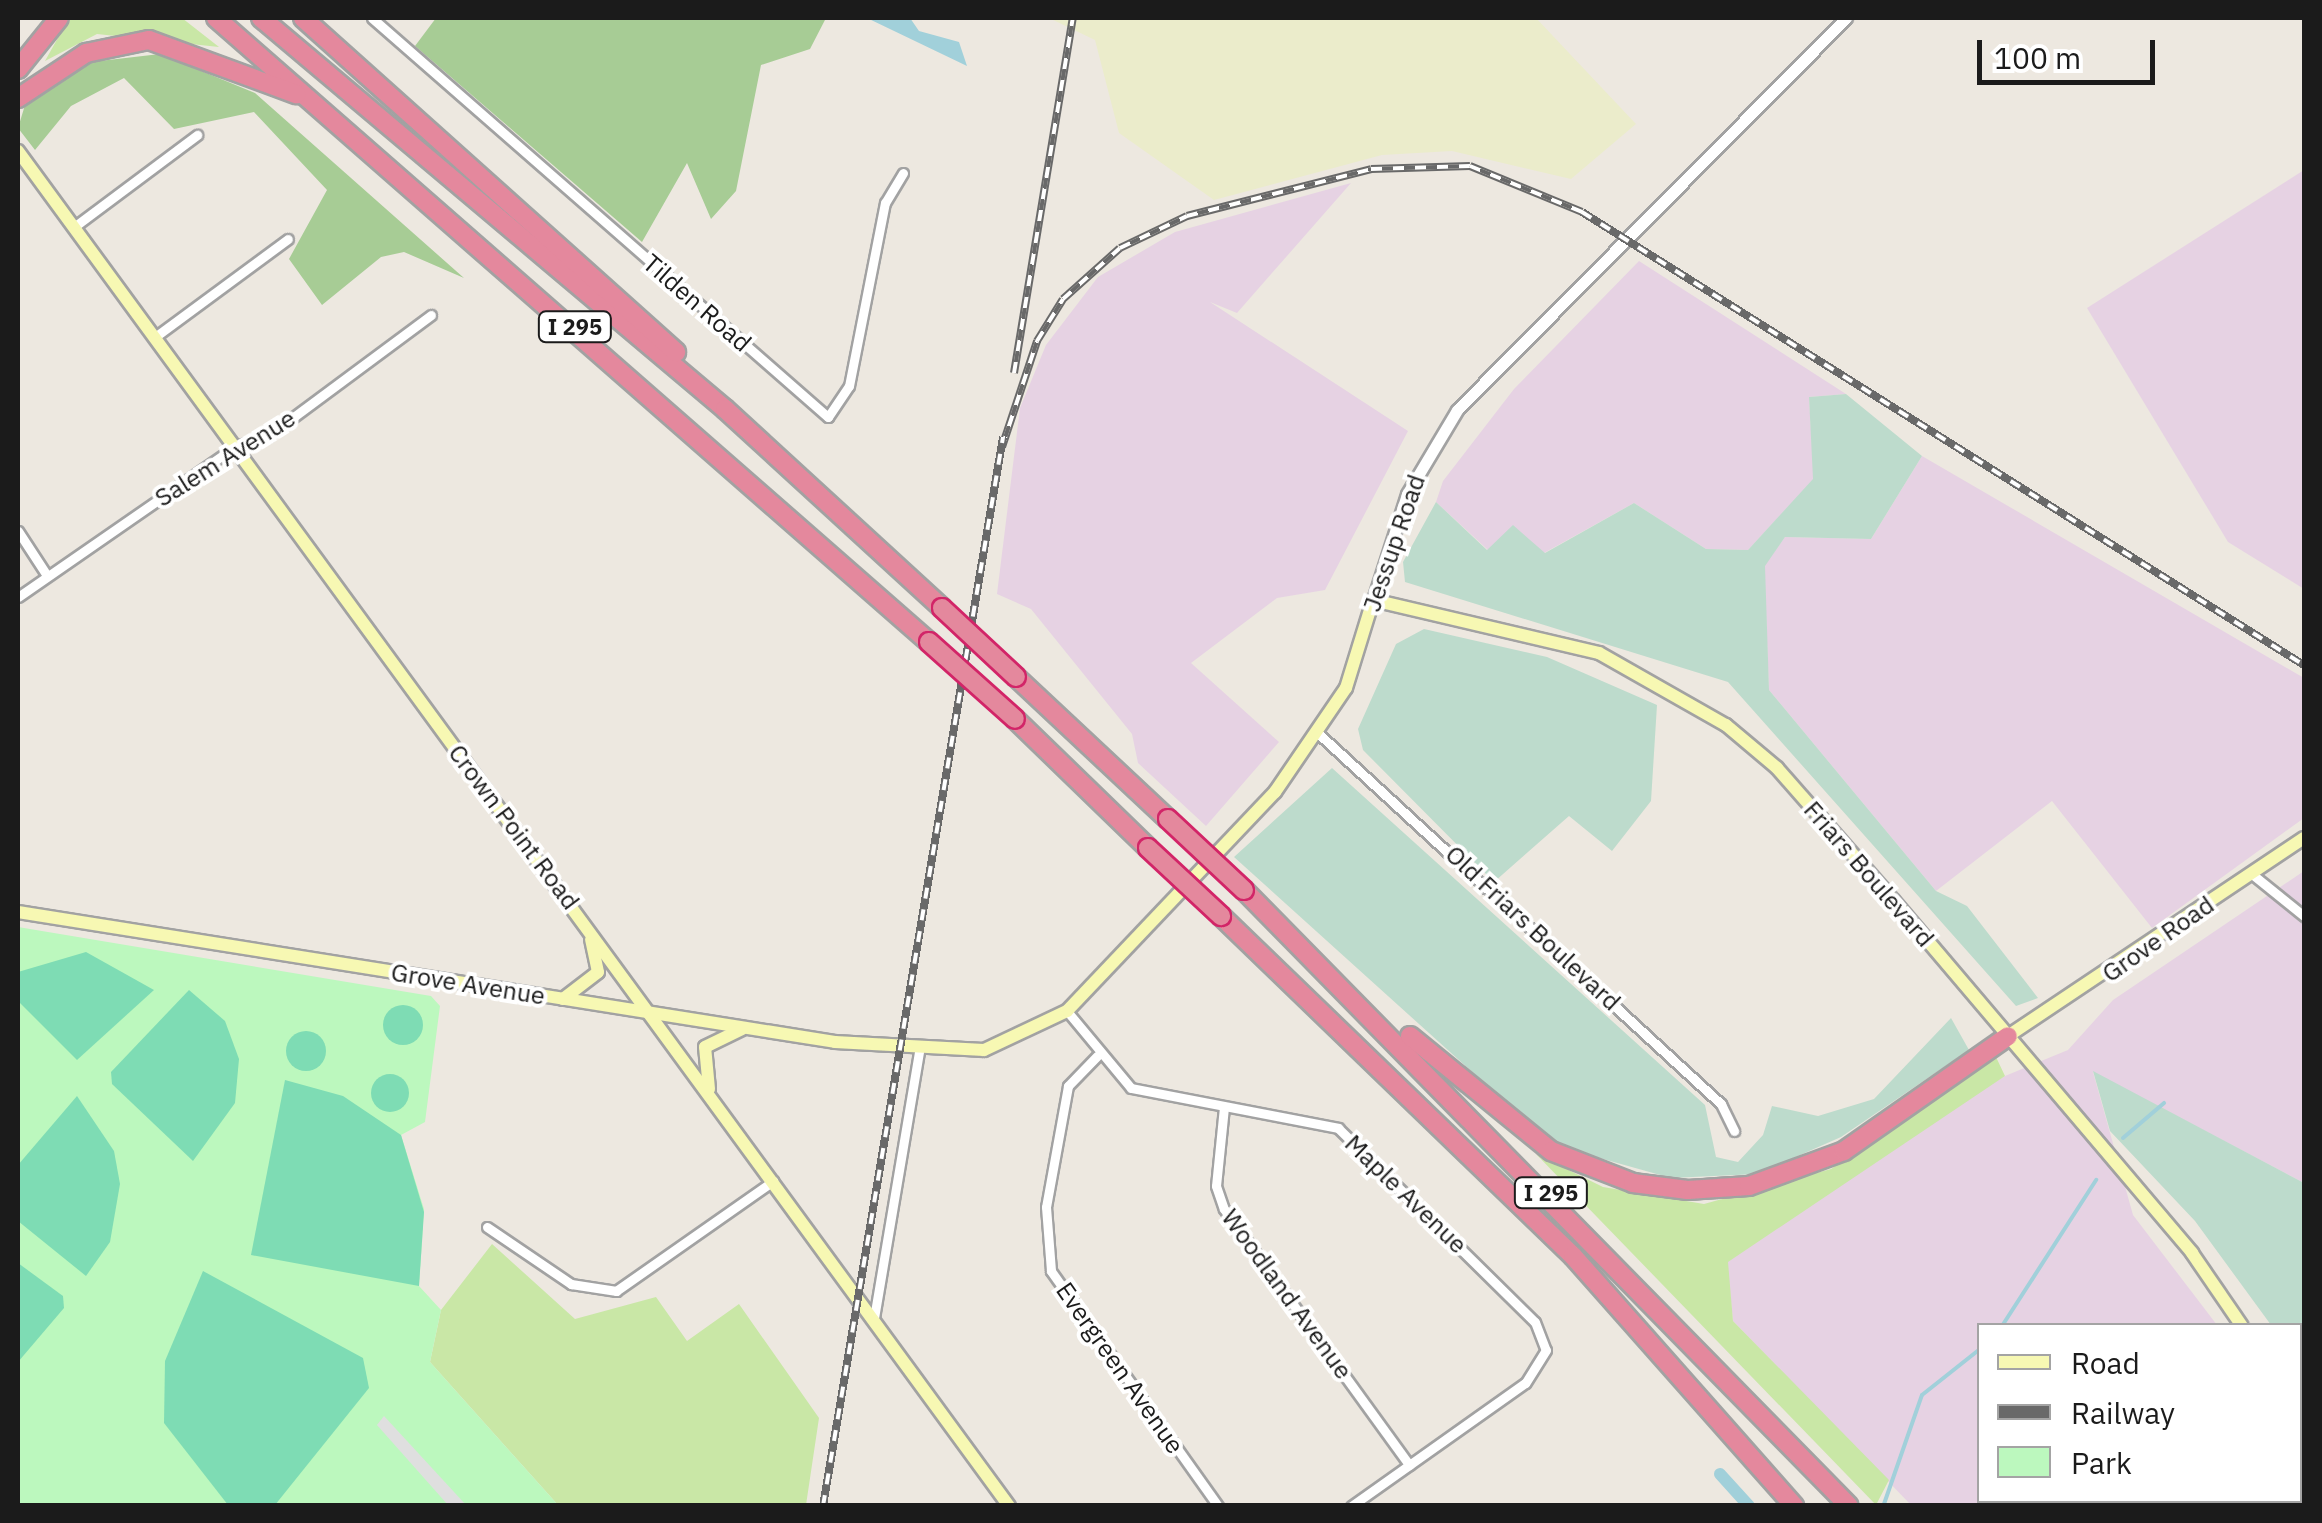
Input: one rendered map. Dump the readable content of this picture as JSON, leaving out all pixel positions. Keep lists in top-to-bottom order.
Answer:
{
  "streets": {
    "highway": ["I 295"],
    "main road": [
      "Jessup Road",
      "Crown Point Road",
      "Friars Boulevard",
      "Grove Road",
      "Grove Avenue"
    ],
    "street": [
      "Tilden Road",
      "Salem Avenue",
      "Old Friars Boulevard",
      "Maple Avenue",
      "Woodland Avenue",
      "Evergreen Avenue"
    ]
  },
  "crossings": [
    ["Salem Avenue", "Crown Point Road"],
    ["Jessup Road", "Friars Boulevard"],
    ["Jessup Road", "Old Friars Boulevard"],
    ["Jessup Road", "Grove Avenue"],
    ["Jessup Road", "Maple Avenue"],
    ["Crown Point Road", "Grove Avenue"],
    ["Friars Boulevard", "Grove Road"],
    ["Maple Avenue", "Woodland Avenue"],
    ["Maple Avenue", "Evergreen Avenue"]
  ],
  "legend": ["Road", "Railway", "Park"],
  "scale_bar": "100 m"
}
